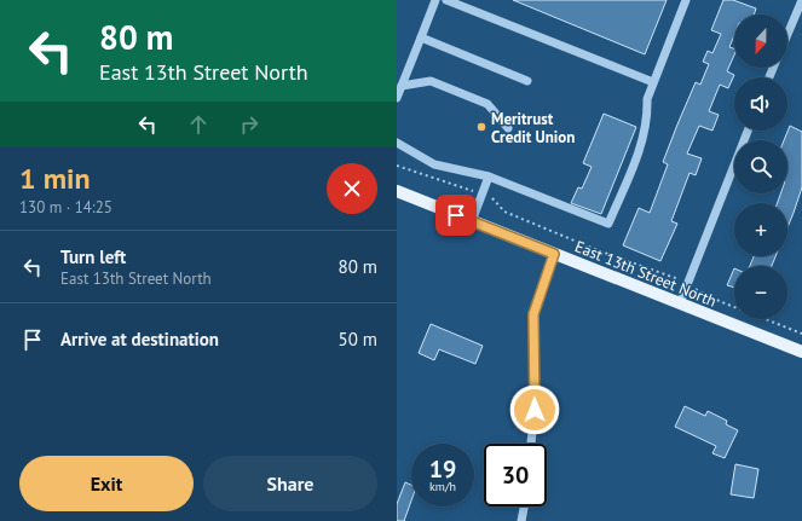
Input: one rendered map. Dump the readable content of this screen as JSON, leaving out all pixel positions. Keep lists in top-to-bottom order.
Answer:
{
  "streets": {
    "main road": ["East 13th Street North"]
  },
  "places": ["Meritrust Credit Union"],
  "north": "bottom",
  "page": {
    "turn": ["80 m", "East 13th Street North"],
    "map_buttons": ["+", "−"],
    "heading": ["1 min", "130 m · 14:25"],
    "list": [
      {
        "name": "Turn left",
        "note": "East 13th Street North",
        "value": "80 m"
      },
      {
        "name": "Arrive at destination",
        "value": "50 m"
      }
    ],
    "speed": "19 km/h",
    "limit": "30",
    "buttons": ["Exit", "Share"]
  }
}
